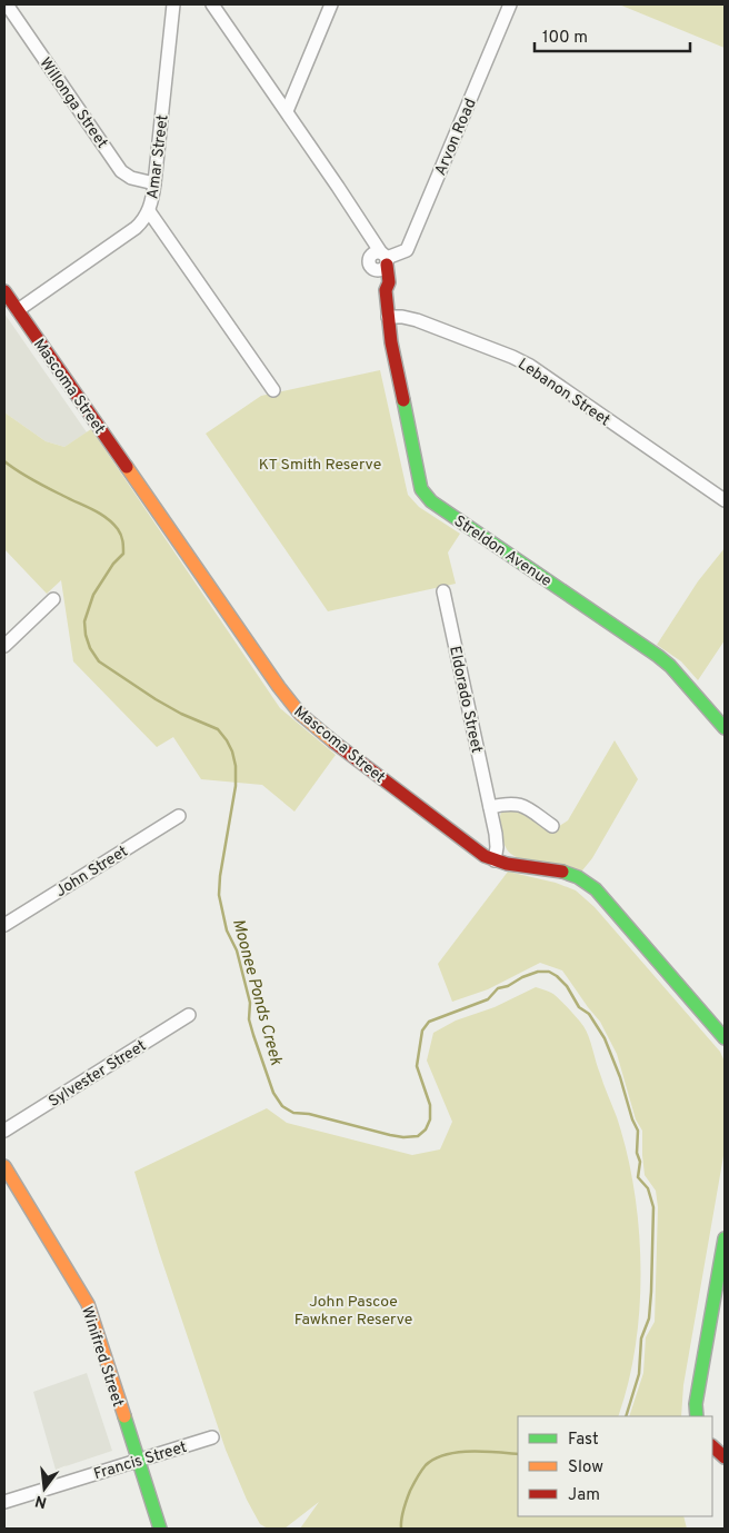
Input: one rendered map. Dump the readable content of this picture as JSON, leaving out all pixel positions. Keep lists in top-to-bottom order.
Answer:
{
  "streets": {
    "main road": ["Mascoma Street", "Streldon Avenue", "Winifred Street"],
    "street": [
      "Willonga Street",
      "Arvon Road",
      "Amar Street",
      "Lebanon Street",
      "Eldorado Street",
      "John Street",
      "Sylvester Street",
      "Francis Street"
    ]
  },
  "crossings": [
    ["Willonga Street", "Amar Street"],
    ["Amar Street", "Mascoma Street"],
    ["Mascoma Street", "Eldorado Street"],
    ["Lebanon Street", "Streldon Avenue"],
    ["Winifred Street", "Francis Street"]
  ],
  "water": ["Moonee Ponds Creek"],
  "parks": ["KT Smith Reserve", "John Pascoe Fawkner Reserve"],
  "legend": ["Fast", "Slow", "Jam"],
  "scale_bar": "100 m",
  "north": "bottom"
}
